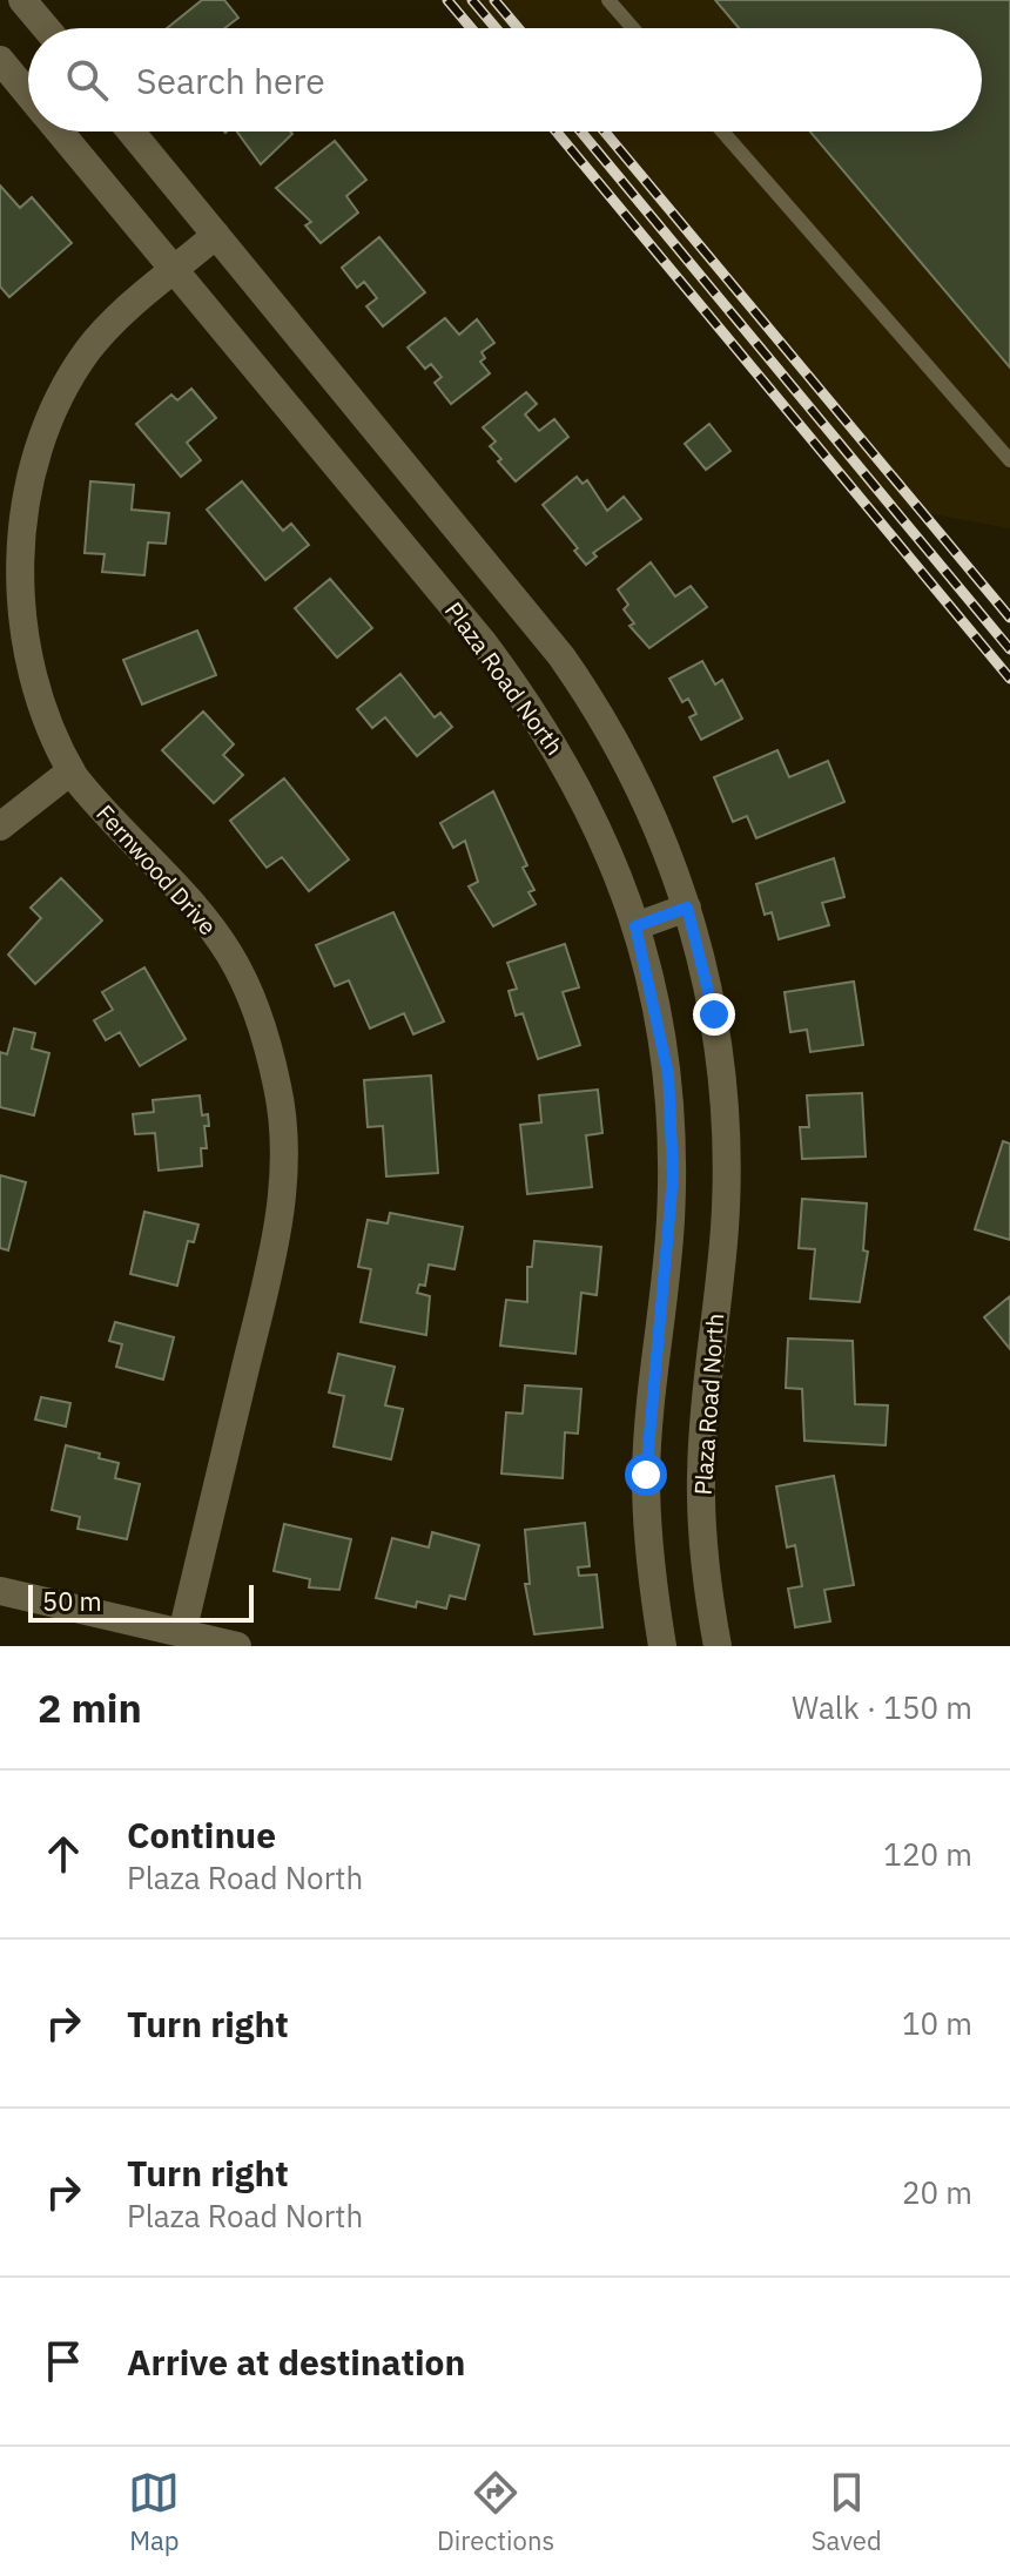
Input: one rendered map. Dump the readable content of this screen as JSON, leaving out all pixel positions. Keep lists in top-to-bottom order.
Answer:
{
  "streets": {
    "street": ["Plaza Road North", "Fernwood Drive"]
  },
  "crossings": [
    ["Plaza Road North", "Fernwood Drive"]
  ],
  "scale_bar": "50 m",
  "page": {
    "search": "Search here",
    "scale": "50 m",
    "heading": ["2 min", "Walk · 150 m"],
    "list": [
      ["Continue", "Plaza Road North", "120 m"],
      ["Turn right", "10 m"],
      ["Turn right", "Plaza Road North", "20 m"],
      "Arrive at destination"
    ],
    "nav": ["Map", "Directions", "Saved"]
  }
}
